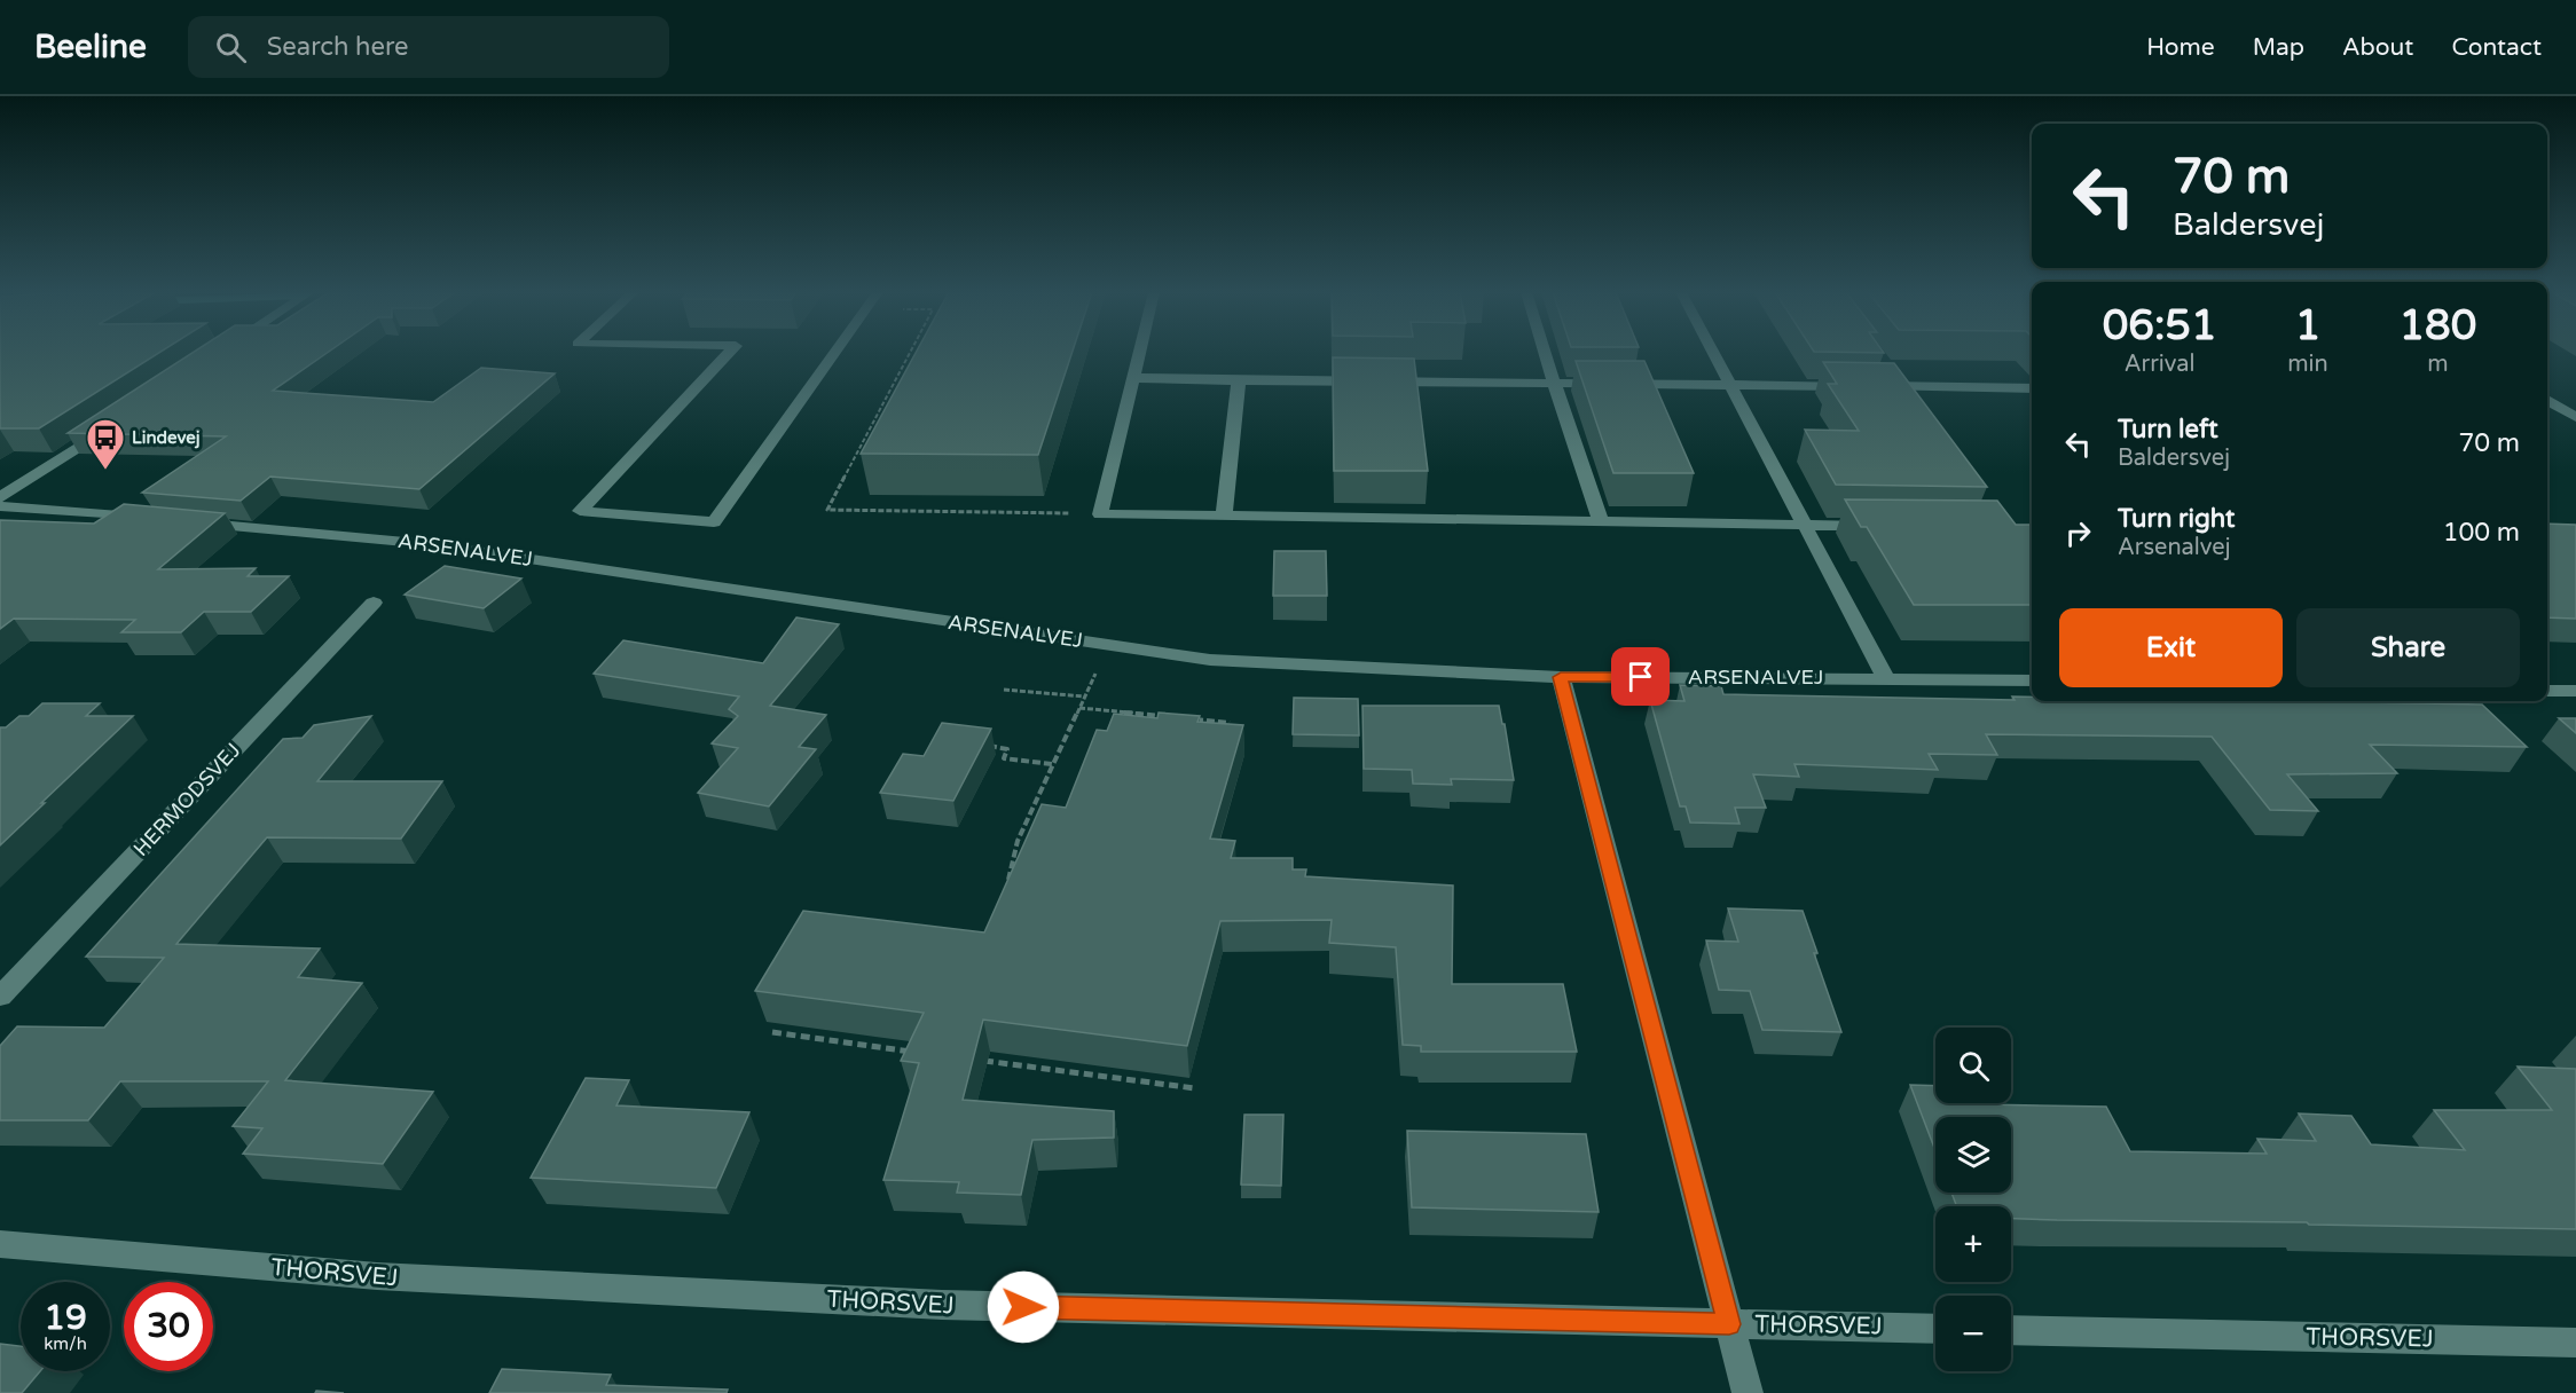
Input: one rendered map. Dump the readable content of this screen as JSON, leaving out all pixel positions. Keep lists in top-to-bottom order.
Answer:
{
  "streets": {
    "street": ["ARSENALVEJ", "HERMODSVEJ", "THORSVEJ"]
  },
  "places": {
    "bus stop": ["Lindevej"]
  },
  "page": {
    "header": "Beeline",
    "search": "Search here",
    "nav": [
      "Home",
      "Map",
      "About",
      "Contact"
    ],
    "turn": ["70 m", "Baldersvej"],
    "eta": [
      "06:51",
      "Arrival",
      "1",
      "min",
      "180",
      "m"
    ],
    "list": [
      {
        "name": "Turn left",
        "note": "Baldersvej",
        "value": "70 m"
      },
      {
        "name": "Turn right",
        "note": "Arsenalvej",
        "value": "100 m"
      }
    ],
    "buttons": ["Exit", "Share"],
    "map_buttons": ["+", "−"],
    "speed": "19 km/h",
    "limit": "30"
  }
}
